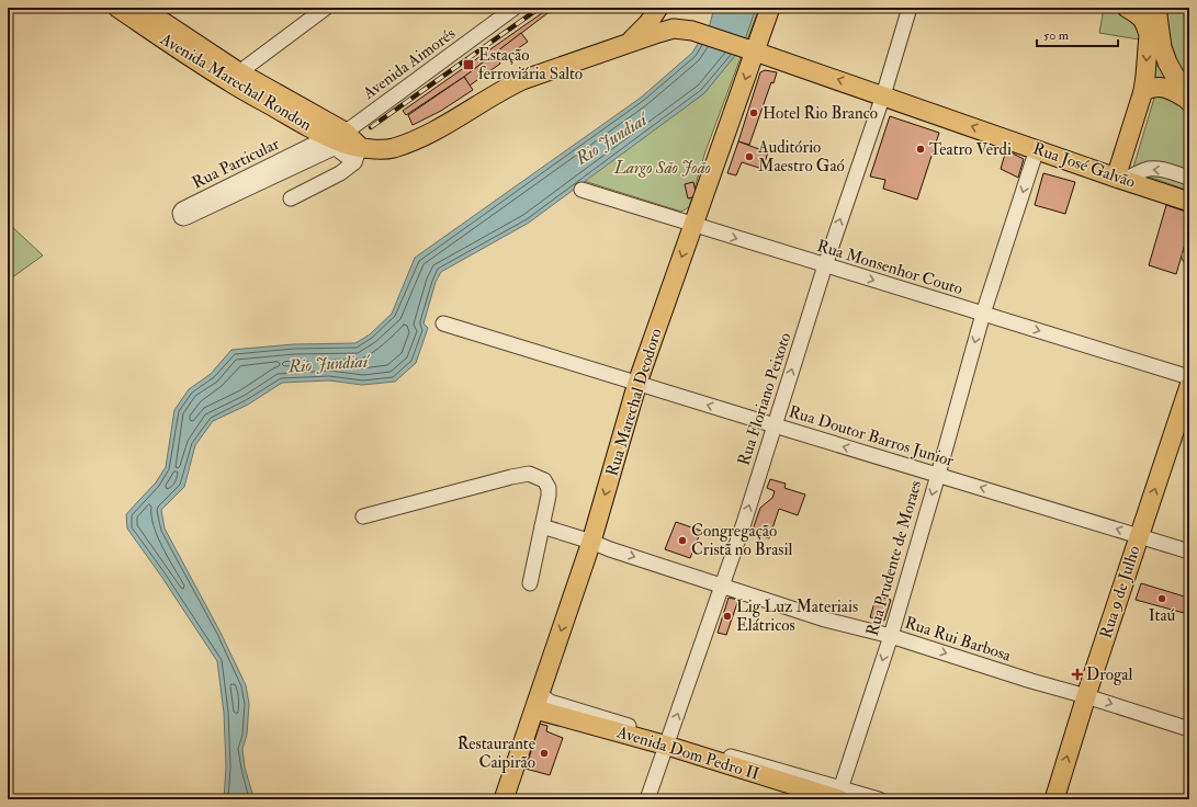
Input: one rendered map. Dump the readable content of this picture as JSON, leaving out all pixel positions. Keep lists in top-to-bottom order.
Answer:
{
  "streets": {
    "main road": [
      "Avenida Marechal Rondon",
      "Rua José Galvão",
      "Rua Marechal Deodoro",
      "Rua 9 de Julho",
      "Avenida Dom Pedro II"
    ],
    "street": [
      "Avenida Aimorés",
      "Rua Particular",
      "Rua Monsenhor Couto",
      "Rua Floriano Peixoto",
      "Rua Doutor Barros Junior",
      "Rua Prudente de Moraes",
      "Rua Rui Barbosa"
    ]
  },
  "crossings": [
    ["Avenida Aimorés", "Avenida Marechal Rondon"],
    ["Avenida Aimorés", "Rua Particular"],
    ["Avenida Marechal Rondon", "Rua Particular"],
    ["Rua José Galvão", "Rua Floriano Peixoto"],
    ["Rua José Galvão", "Rua Marechal Deodoro"],
    ["Rua José Galvão", "Rua Prudente de Moraes"],
    ["Rua Monsenhor Couto", "Rua Floriano Peixoto"],
    ["Rua Monsenhor Couto", "Rua Marechal Deodoro"],
    ["Rua Monsenhor Couto", "Rua Prudente de Moraes"],
    ["Rua Floriano Peixoto", "Rua Doutor Barros Junior"],
    ["Rua Floriano Peixoto", "Rua Rui Barbosa"],
    ["Rua Floriano Peixoto", "Avenida Dom Pedro II"],
    ["Rua Marechal Deodoro", "Rua Doutor Barros Junior"],
    ["Rua Marechal Deodoro", "Rua Rui Barbosa"],
    ["Rua Marechal Deodoro", "Avenida Dom Pedro II"],
    ["Rua Doutor Barros Junior", "Rua Prudente de Moraes"],
    ["Rua Doutor Barros Junior", "Rua 9 de Julho"],
    ["Rua Prudente de Moraes", "Rua Rui Barbosa"],
    ["Rua Prudente de Moraes", "Avenida Dom Pedro II"],
    ["Rua 9 de Julho", "Rua Rui Barbosa"]
  ],
  "one_way": [
    "Rua José Galvão",
    "Rua Monsenhor Couto",
    "Rua Floriano Peixoto",
    "Rua Marechal Deodoro",
    "Rua Doutor Barros Junior",
    "Rua Prudente de Moraes",
    "Rua 9 de Julho",
    "Rua Rui Barbosa"
  ],
  "water": ["Rio Jundiaí"],
  "parks": ["Largo São João"],
  "places": {
    "transit": ["Estação ferroviária Salto"],
    "other": [
      "Hotel Rio Branco",
      "Teatro Verdi",
      "Auditório Maestro Gaó",
      "Congregação Cristã no Brasil",
      "Itaú",
      "Lig Luz Materiais Elátricos",
      "Restaurante Caipirão"
    ],
    "health": ["Drogal"]
  },
  "scale_bar": "50 m"
}
